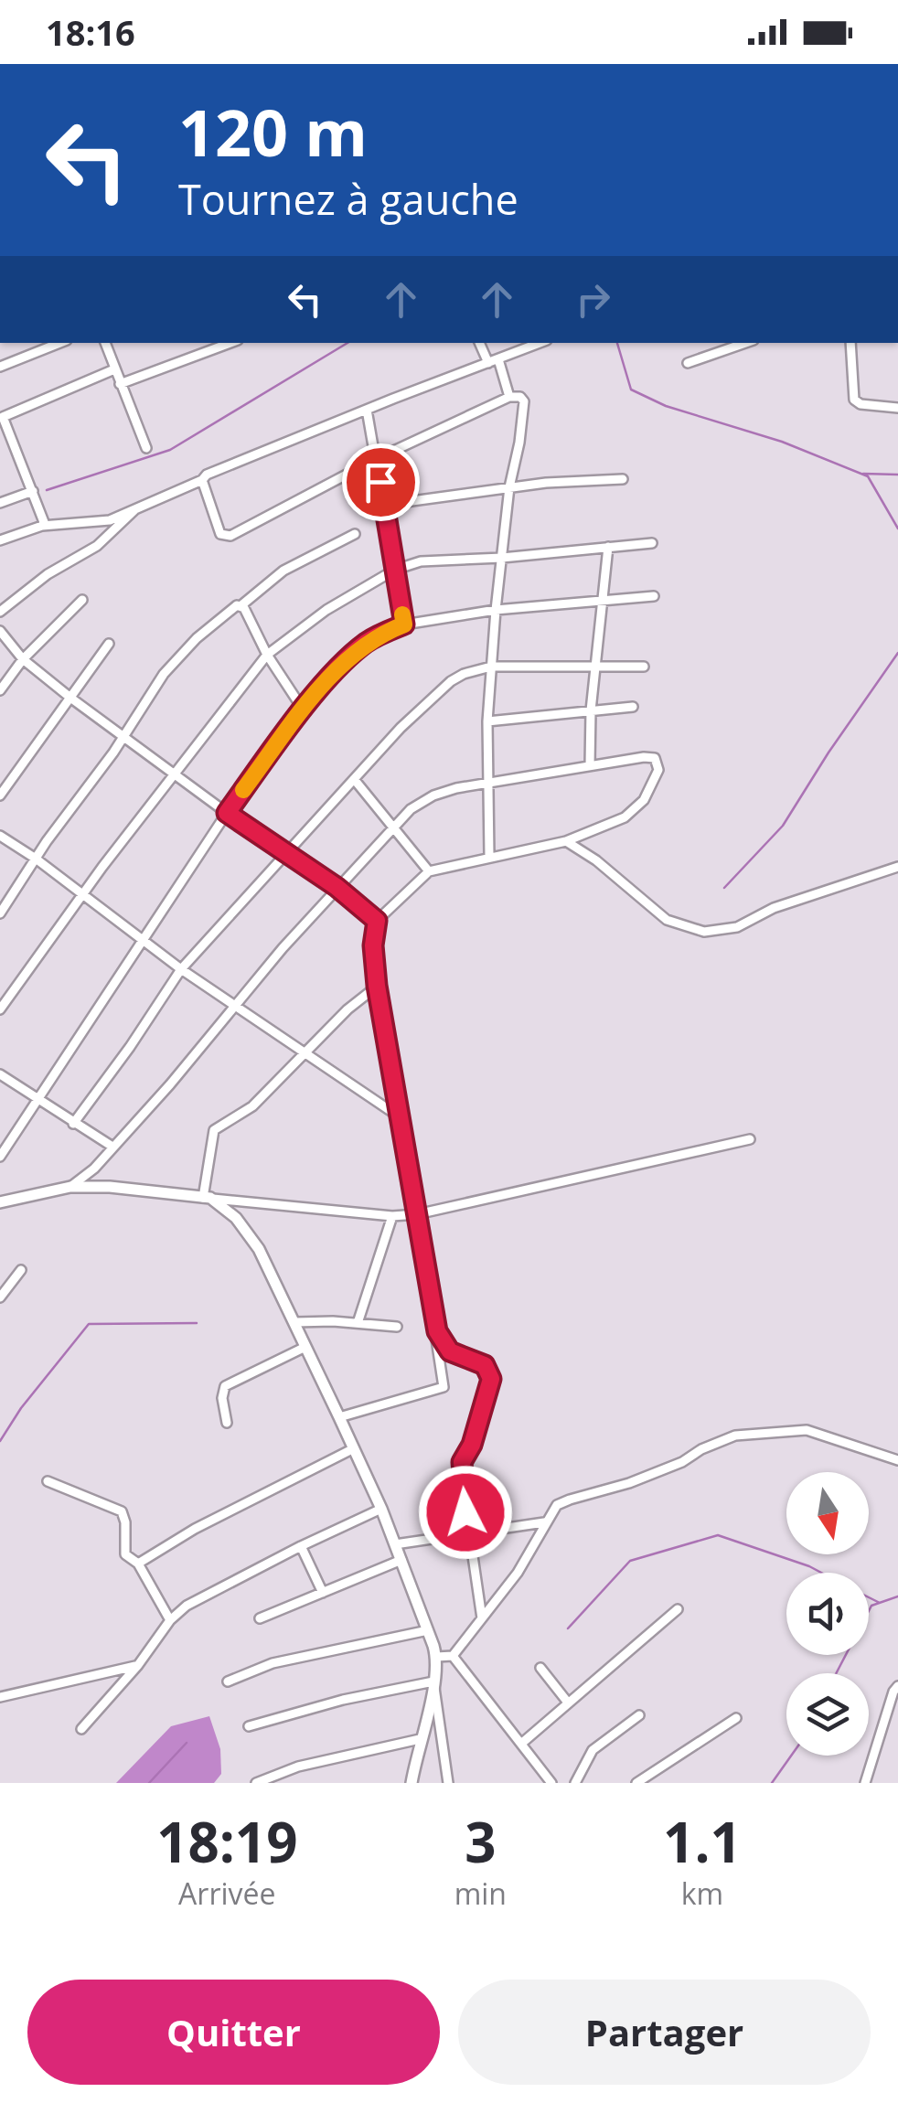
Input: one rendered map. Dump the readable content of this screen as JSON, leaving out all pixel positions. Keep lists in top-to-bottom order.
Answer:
{
  "north": "bottom",
  "page": {
    "status": "18:16",
    "turn": ["120 m", "Tournez à gauche"],
    "eta": [
      "18:19",
      "Arrivée",
      "3",
      "min",
      "1.1",
      "km"
    ],
    "buttons": ["Quitter", "Partager"]
  }
}
